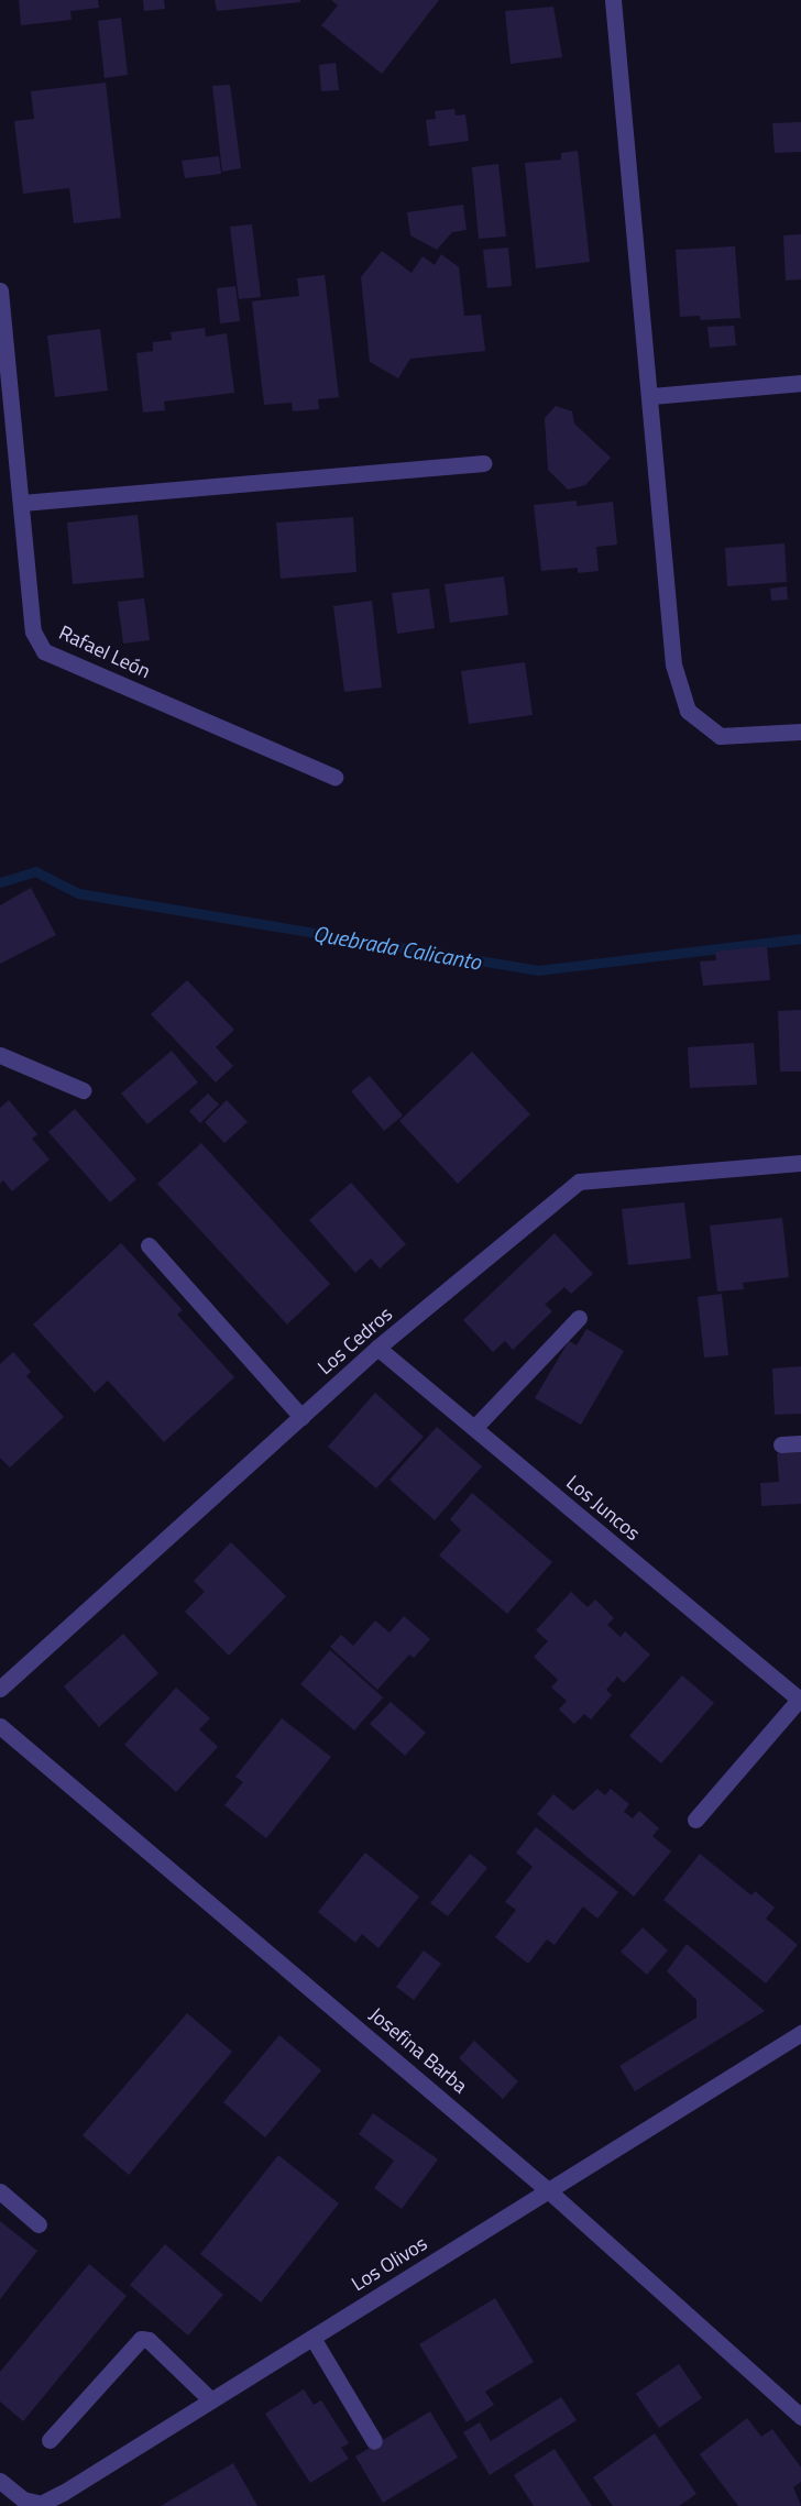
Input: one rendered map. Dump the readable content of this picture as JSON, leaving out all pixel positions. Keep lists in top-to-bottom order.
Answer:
{
  "streets": {
    "street": [
      "Rafael León",
      "Los Cedros",
      "Los Juncos",
      "Josefina Barba",
      "Los Olivos"
    ]
  },
  "crossings": [
    ["Los Cedros", "Los Juncos"],
    ["Josefina Barba", "Los Olivos"]
  ],
  "water": ["Quebrada Calicanto"]
}
